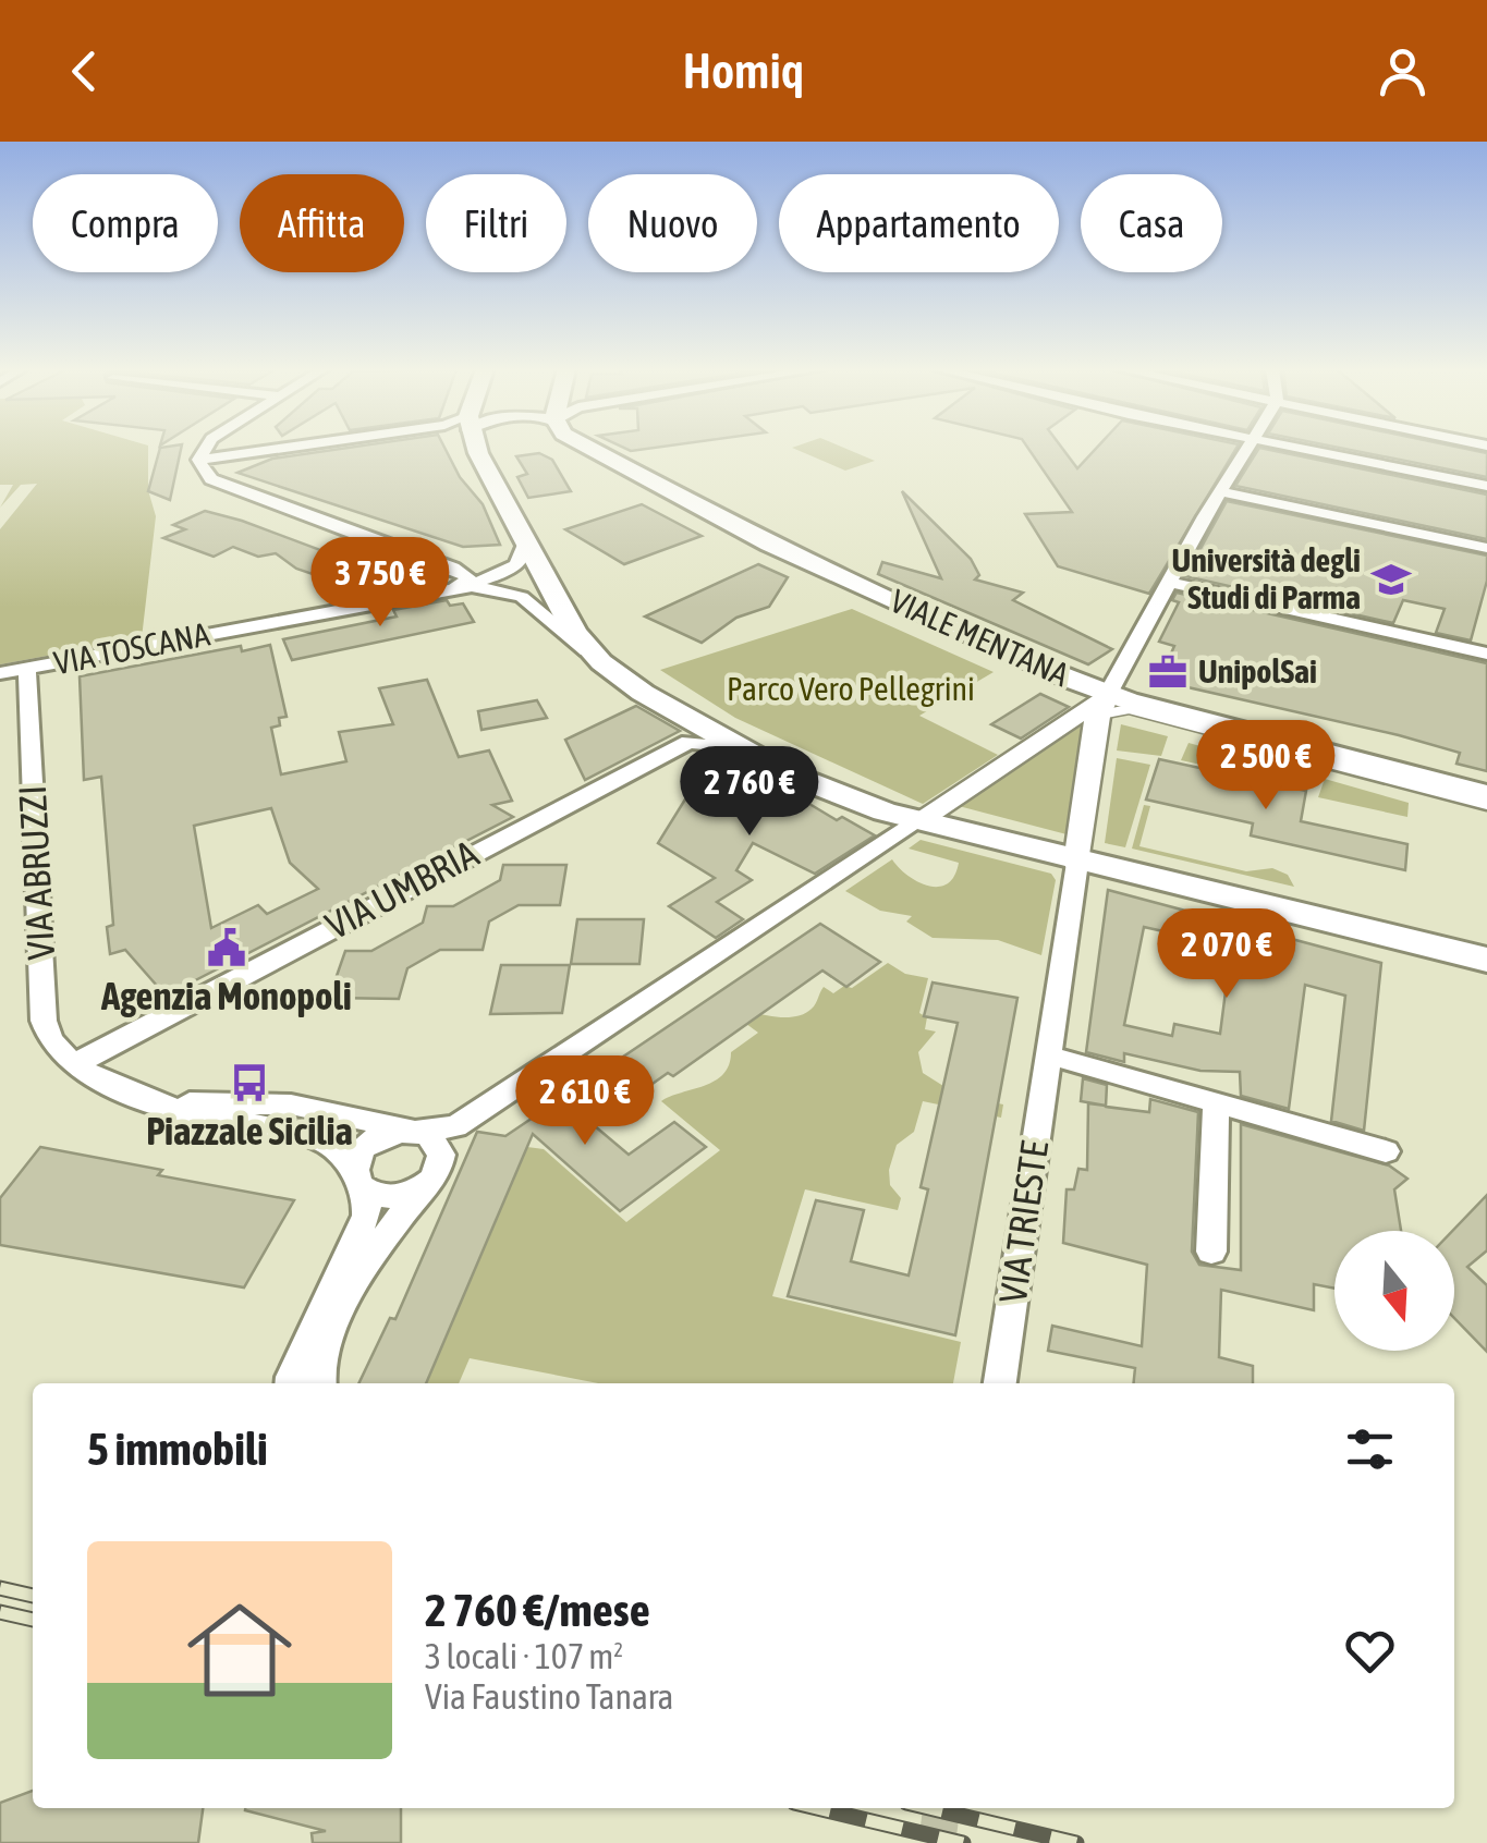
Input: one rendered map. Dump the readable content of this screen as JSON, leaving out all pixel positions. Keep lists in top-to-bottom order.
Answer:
{
  "streets": {
    "main road": ["VIALE MENTANA"],
    "street": [
      "VIA TOSCANA",
      "VIA ABRUZZI",
      "VIA UMBRIA",
      "VIA TRIESTE"
    ]
  },
  "crossings": [
    ["VIA TOSCANA", "VIA ABRUZZI"],
    ["VIA ABRUZZI", "VIA UMBRIA"]
  ],
  "parks": ["Parco Vero Pellegrini"],
  "places": {
    "school or university": ["Università degli Studi di Parma"],
    "office": ["UnipolSai"],
    "public building": ["Agenzia Monopoli"],
    "bus stop": ["Piazzale Sicilia"]
  },
  "north": "bottom",
  "page": {
    "header": "Homiq",
    "chip": [
      "Compra",
      "Affitta",
      "Filtri",
      "Nuovo",
      "Appartamento",
      "Casa"
    ],
    "price": [
      "3 750 €",
      "2 500 €",
      "2 760 €",
      "2 070 €",
      "2 610 €"
    ],
    "heading": "5 immobili",
    "list": [
      {
        "name": "2 760 €/mese",
        "note": "3 locali · 107 m² · Via Faustino Tanara"
      }
    ]
  }
}
